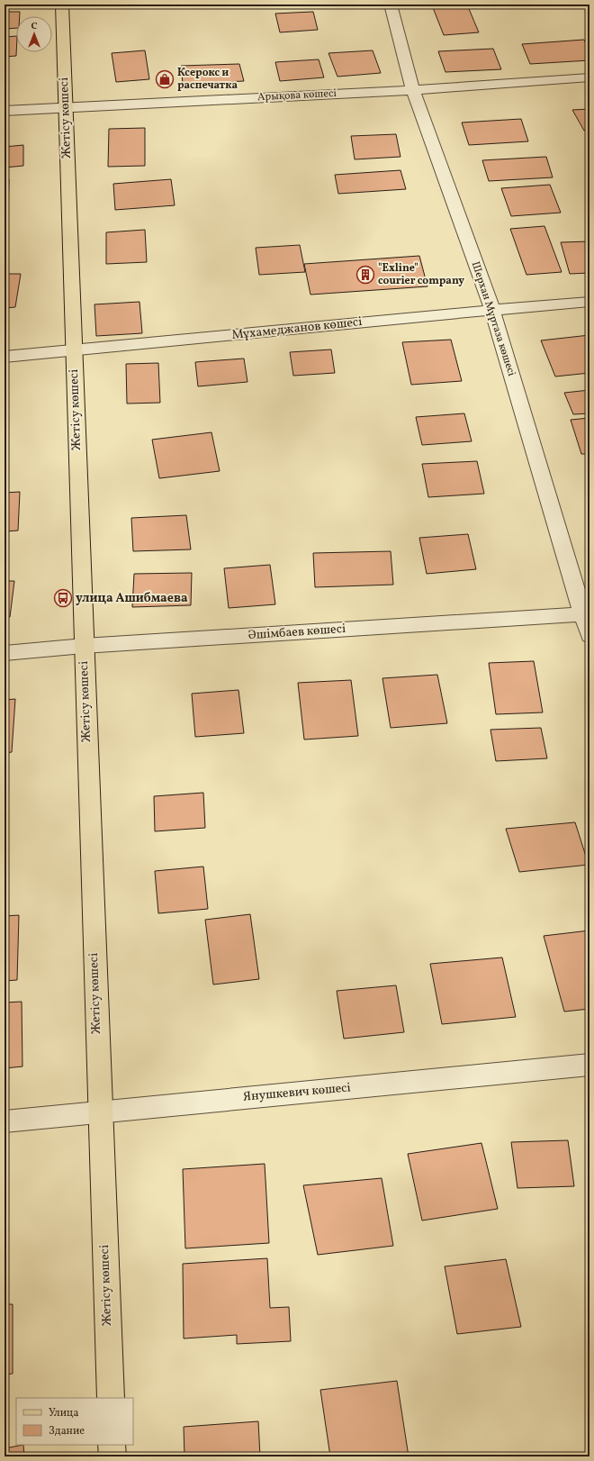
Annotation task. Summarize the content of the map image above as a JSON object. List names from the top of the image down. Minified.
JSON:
{"streets":{"main road":["Жетісу көшесі"],"street":["Арықова көшесі","Шерхан Мұртаза көшесі","Мұхамеджанов көшесі","Әшімбаев көшесі","Янушкевич көшесі"]},"crossings":[["Арықова көшесі","Жетісу көшесі"],["Арықова көшесі","Шерхан Мұртаза көшесі"],["Жетісу көшесі","Мұхамеджанов көшесі"],["Жетісу көшесі","Әшімбаев көшесі"],["Жетісу көшесі","Янушкевич көшесі"],["Шерхан Мұртаза көшесі","Мұхамеджанов көшесі"],["Шерхан Мұртаза көшесі","Әшімбаев көшесі"]],"places":{"shop":["Ксерокс и распечатка"],"building":["\"Exline\" courier company"],"bus stop":["улица Ашибмаева"]},"legend":["Улица","Здание"],"north":"top"}
